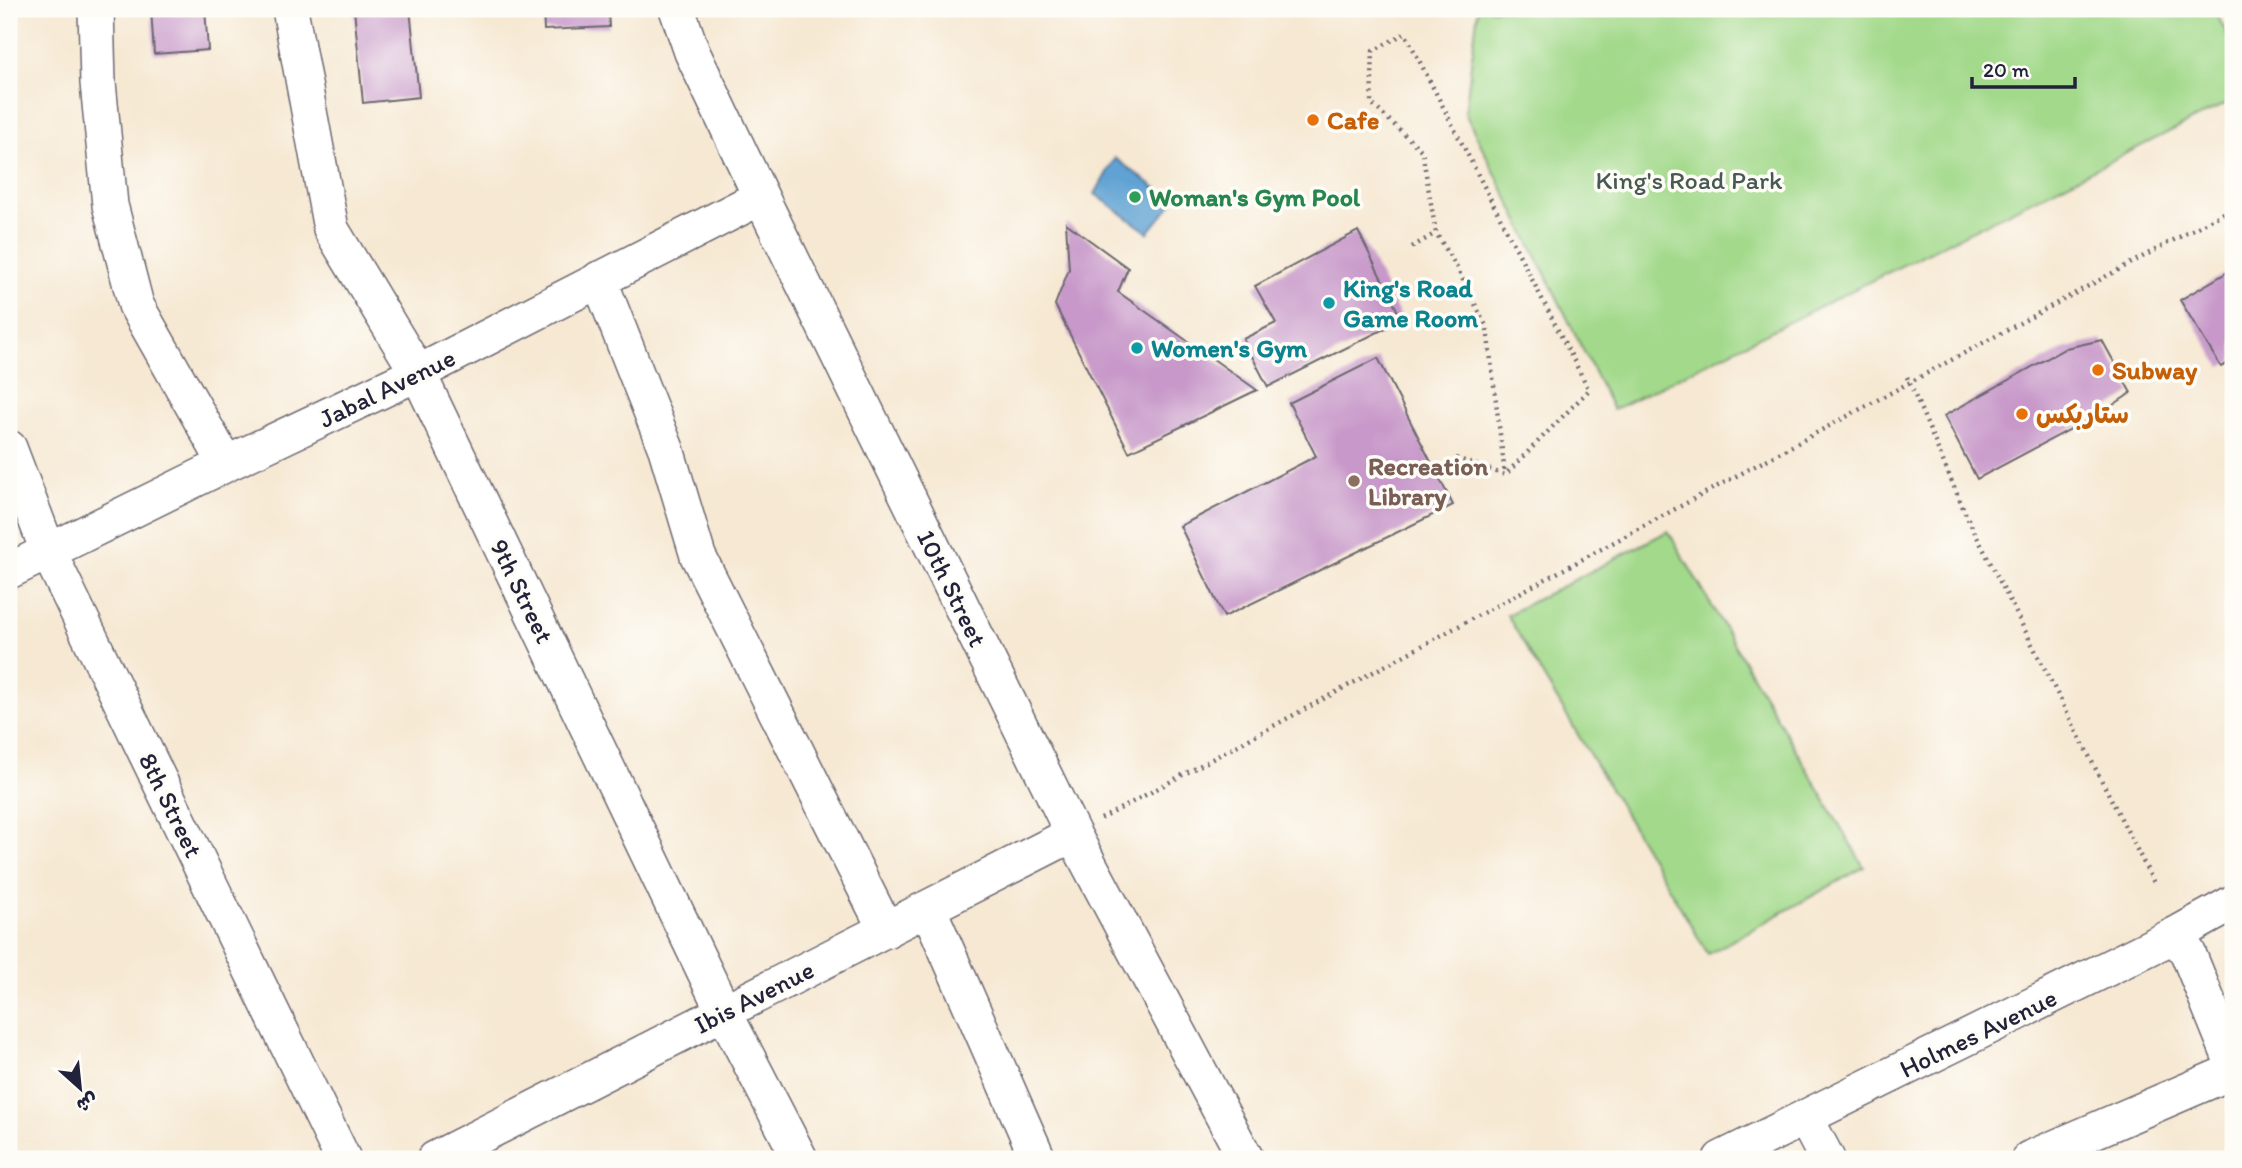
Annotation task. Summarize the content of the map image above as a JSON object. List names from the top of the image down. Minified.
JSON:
{"streets":{"street":["Jabal Avenue","10th Street","9th Street","8th Street","Ibis Avenue","Holmes Avenue"]},"crossings":[["Jabal Avenue","10th Street"],["Jabal Avenue","9th Street"],["Jabal Avenue","8th Street"],["10th Street","Ibis Avenue"],["9th Street","Ibis Avenue"]],"parks":["King's Road Park"],"places":["Cafe","Woman's Gym Pool","King's Road Game Room","Women's Gym","Subway","ستاربكس","Recreation Library"],"scale_bar":"20 m","north":"bottom right"}
